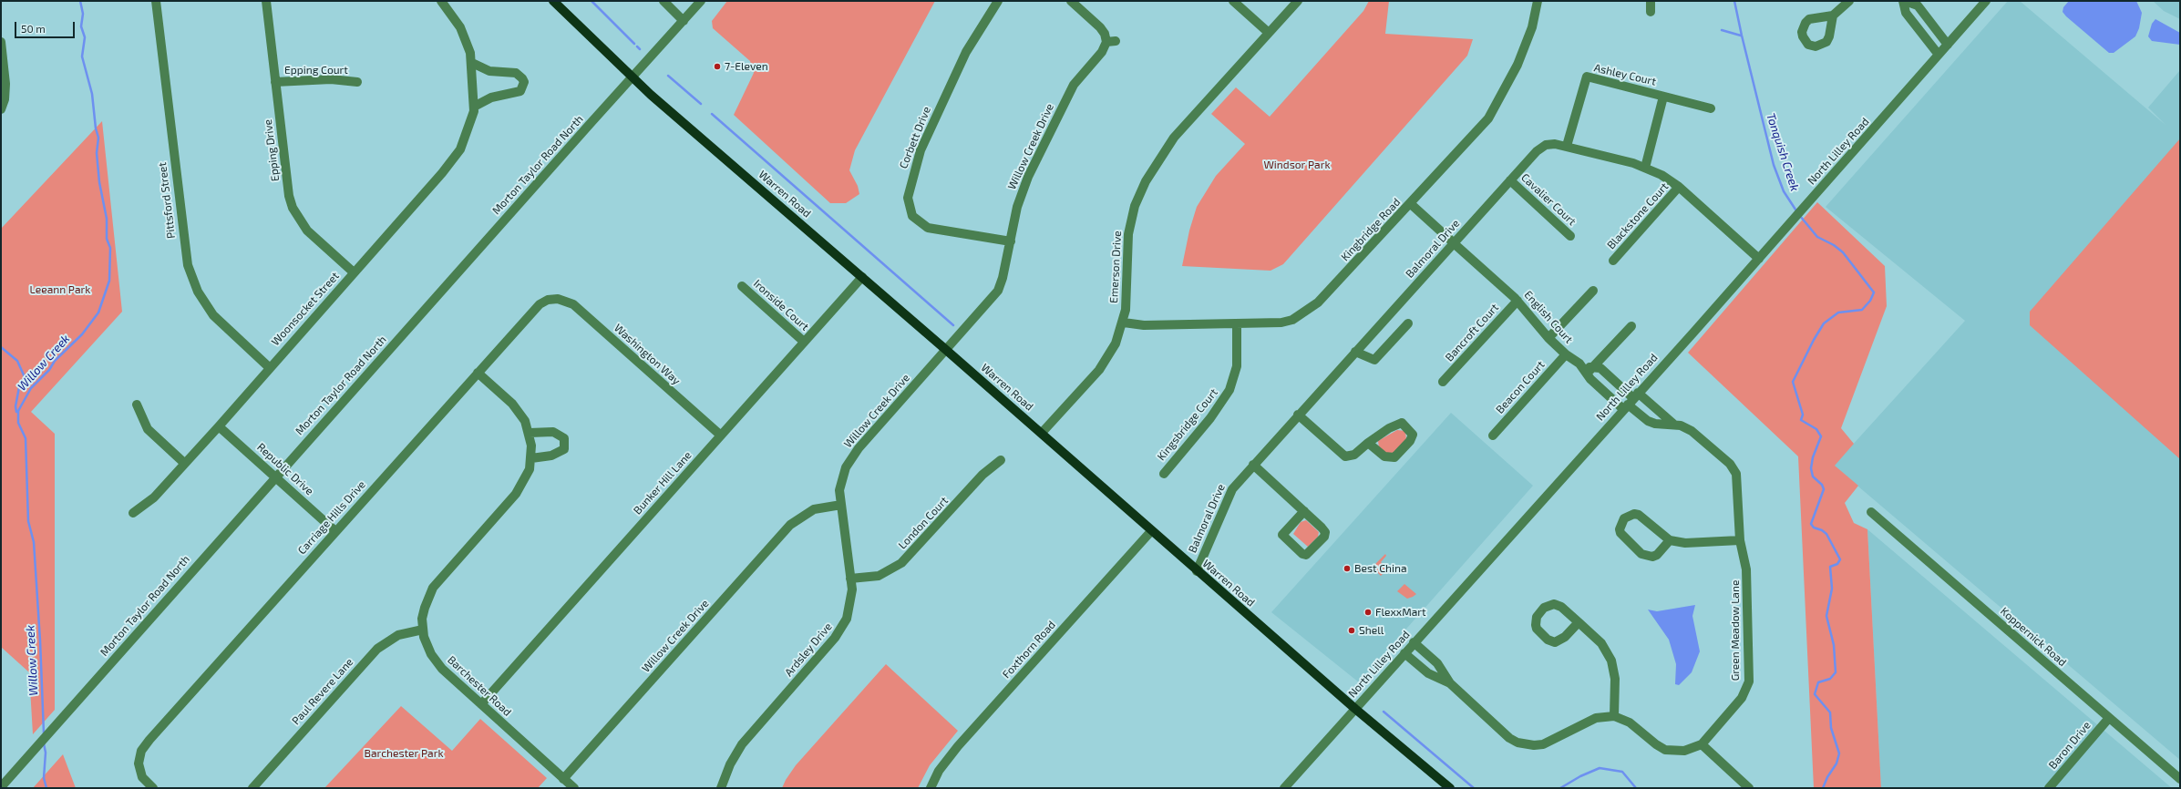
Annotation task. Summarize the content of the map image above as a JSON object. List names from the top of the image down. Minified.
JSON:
{"streets":{"main road":["Warren Road"],"street":["Epping Court","Ashley Court","Corbett Drive","Willow Creek Drive","Epping Drive","North Lilley Road","Morton Taylor Road North","Cavalier Court","Pittsford Street","Blackstone Court","Kingbridge Road","Balmoral Drive","Emerson Drive","Ironside Court","Woonsocket Street","English Court","Bancroft Court","Washington Way","Beacon Court","Kingsbridge Court","Republic Drive","Bunker Hill Lane","Carriage Hills Drive","London Court","Green Meadow Lane","Koppernick Road","Ardsley Drive","Foxthorn Road","Barchester Road","Paul Revere Lane","Baron Drive"]},"crossings":[["Epping Court","Epping Drive"],["Ashley Court","Balmoral Drive"],["Corbett Drive","Willow Creek Drive"],["Willow Creek Drive","Warren Road"],["Willow Creek Drive","Ardsley Drive"],["Willow Creek Drive","Barchester Road"],["Epping Drive","Woonsocket Street"],["North Lilley Road","Warren Road"],["North Lilley Road","Balmoral Drive"],["North Lilley Road","English Court"],["North Lilley Road","Green Meadow Lane"],["Morton Taylor Road North","Warren Road"],["Morton Taylor Road North","Republic Drive"],["Warren Road","Balmoral Drive"],["Warren Road","Emerson Drive"],["Warren Road","Bunker Hill Lane"],["Warren Road","Foxthorn Road"],["Cavalier Court","Balmoral Drive"],["Pittsford Street","Woonsocket Street"],["Blackstone Court","Balmoral Drive"],["Kingbridge Road","Emerson Drive"],["Kingbridge Road","English Court"],["Kingbridge Road","Kingsbridge Court"],["Balmoral Drive","English Court"],["Ironside Court","Bunker Hill Lane"],["Woonsocket Street","Republic Drive"],["English Court","Bancroft Court"],["English Court","Beacon Court"],["English Court","Green Meadow Lane"],["Washington Way","Bunker Hill Lane"],["Washington Way","Carriage Hills Drive"],["Republic Drive","Carriage Hills Drive"],["Bunker Hill Lane","Barchester Road"],["Carriage Hills Drive","Barchester Road"],["London Court","Ardsley Drive"],["Koppernick Road","Baron Drive"],["Barchester Road","Paul Revere Lane"]],"water":["Tonquish Creek","Willow Creek"],"parks":["Windsor Park","Leeann Park","Barchester Park"],"places":["7-Eleven","Best China","FlexxMart","Shell"],"scale_bar":"50 m"}
